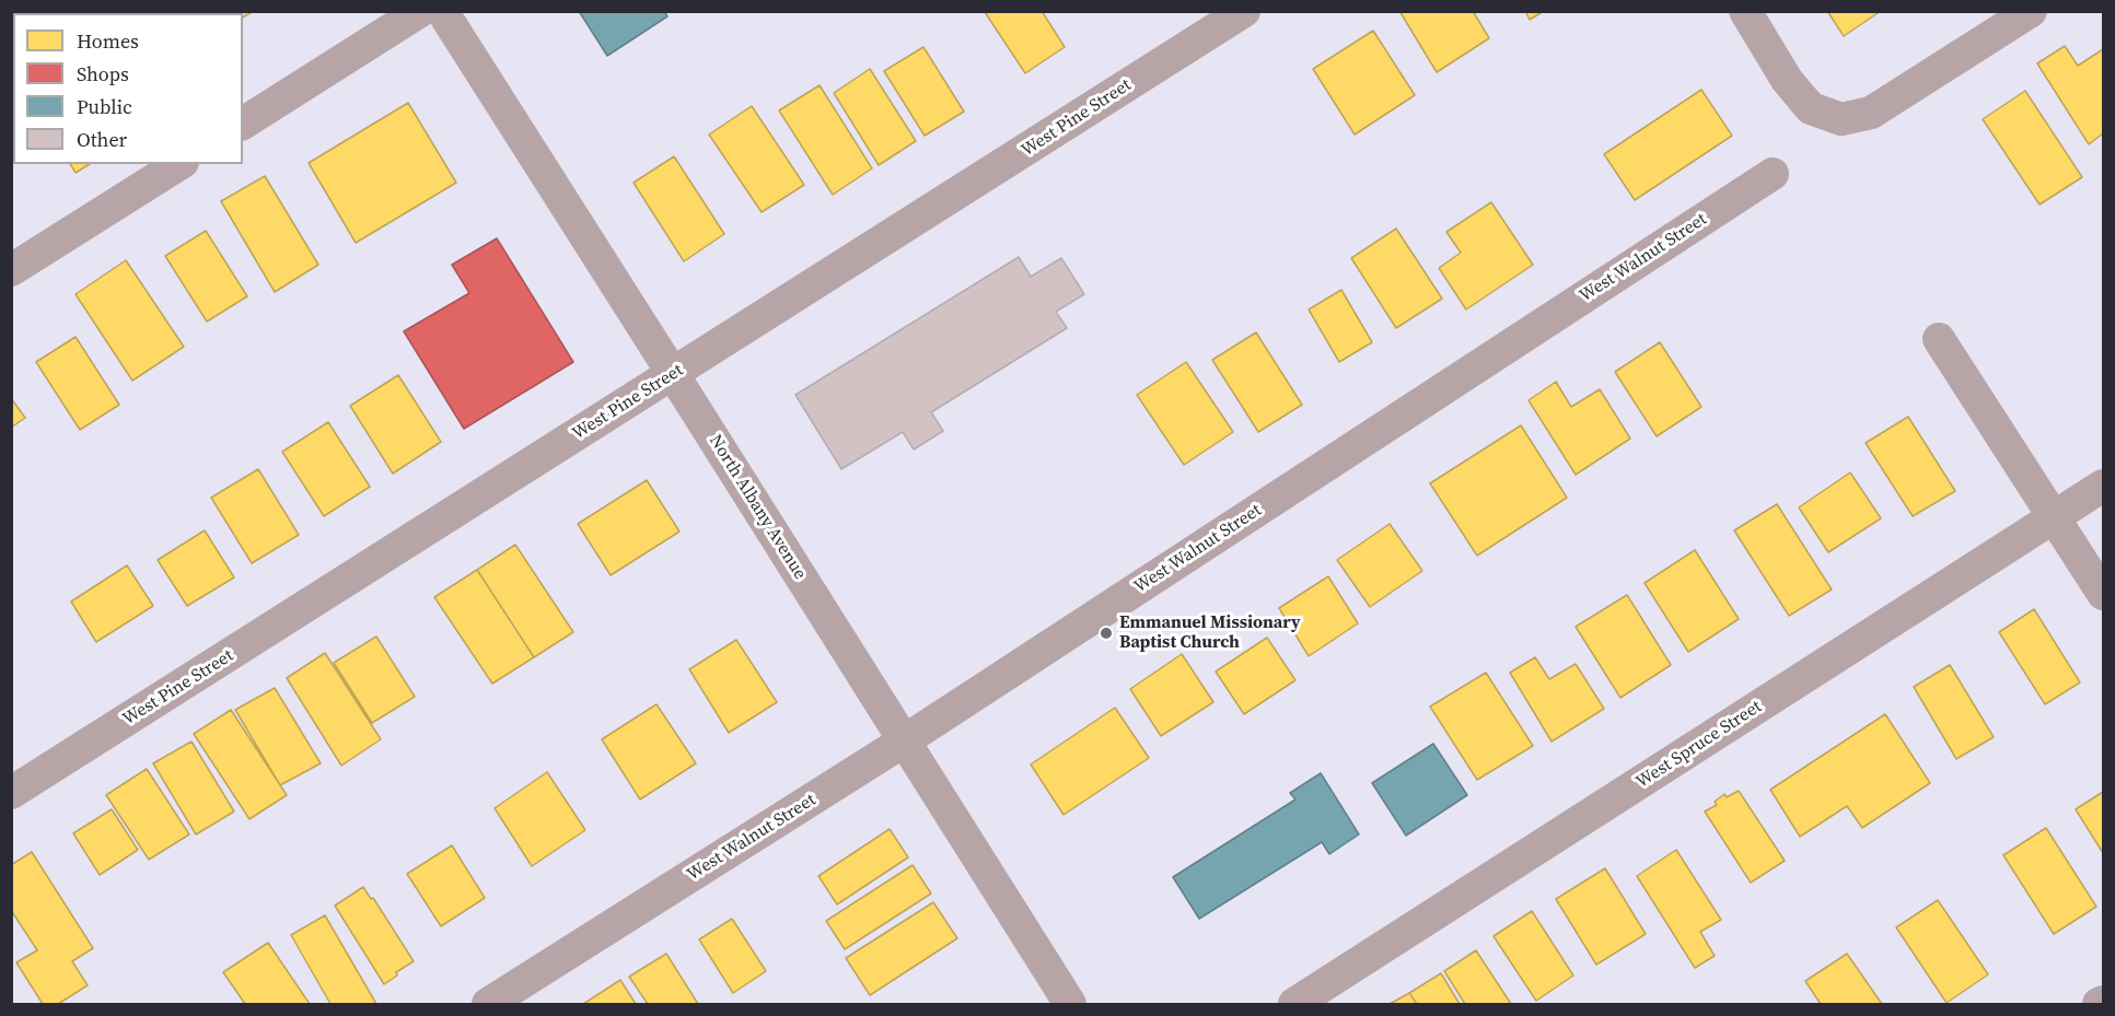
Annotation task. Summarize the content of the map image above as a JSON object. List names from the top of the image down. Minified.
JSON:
{"streets":{"street":["West Pine Street","West Walnut Street","North Albany Avenue","West Spruce Street"]},"crossings":[["West Pine Street","North Albany Avenue"],["West Walnut Street","North Albany Avenue"]],"places":["Emmanuel Missionary Baptist Church"],"legend":["Homes","Shops","Public","Other"]}
